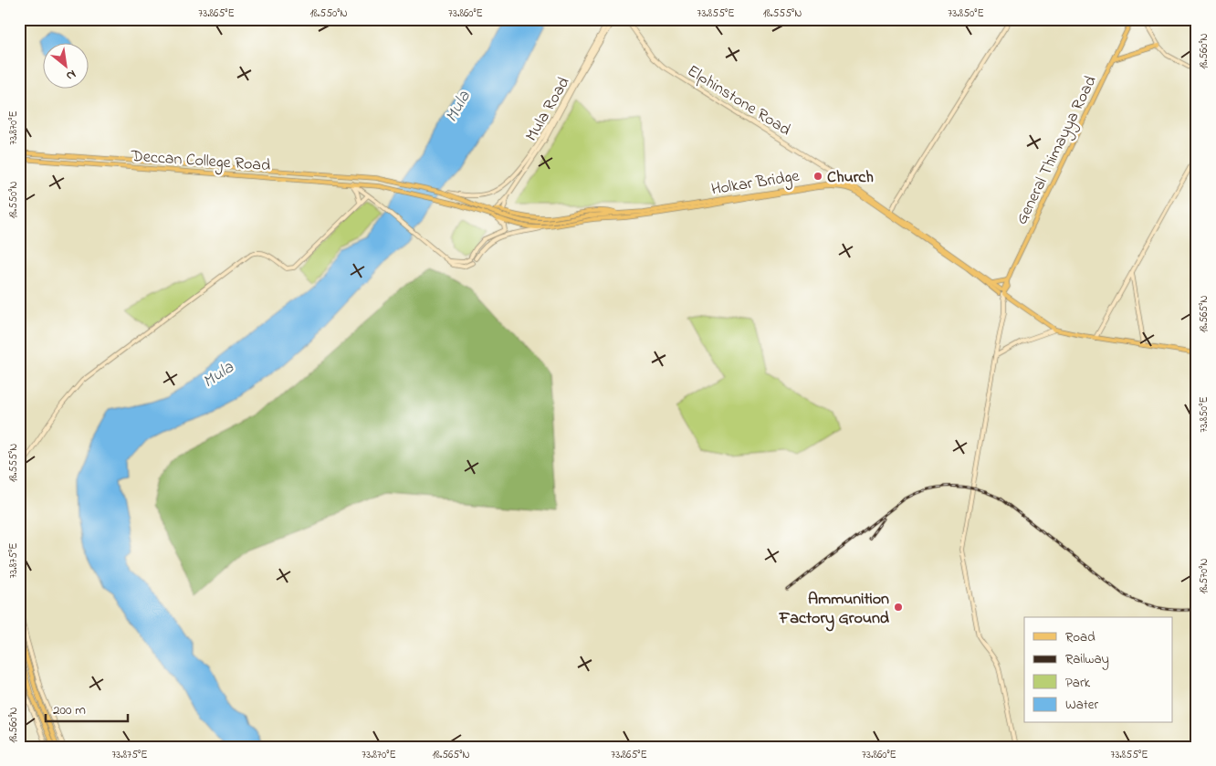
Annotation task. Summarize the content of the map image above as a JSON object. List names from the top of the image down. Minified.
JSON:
{"streets":{"main road":["Elphinstone Road","General Thimayya Road","Deccan College Road","Holkar Bridge"],"street":["Mula Road"]},"crossings":[["Elphinstone Road","Mula Road"],["Elphinstone Road","General Thimayya Road"],["Elphinstone Road","Deccan College Road"],["Elphinstone Road","Holkar Bridge"],["Mula Road","Deccan College Road"],["Deccan College Road","Holkar Bridge"]],"water":["Mula"],"places":["Church","Ammunition Factory Ground"],"legend":["Road","Railway","Park","Water"],"scale_bar":"200 m","north":"bottom right","coordinates":["73.865°E","18.550°N","73.860°E","73.855°E","18.555°N","73.850°E","18.560°N","73.870°E","18.565°N","73.875°E","18.570°N"]}
